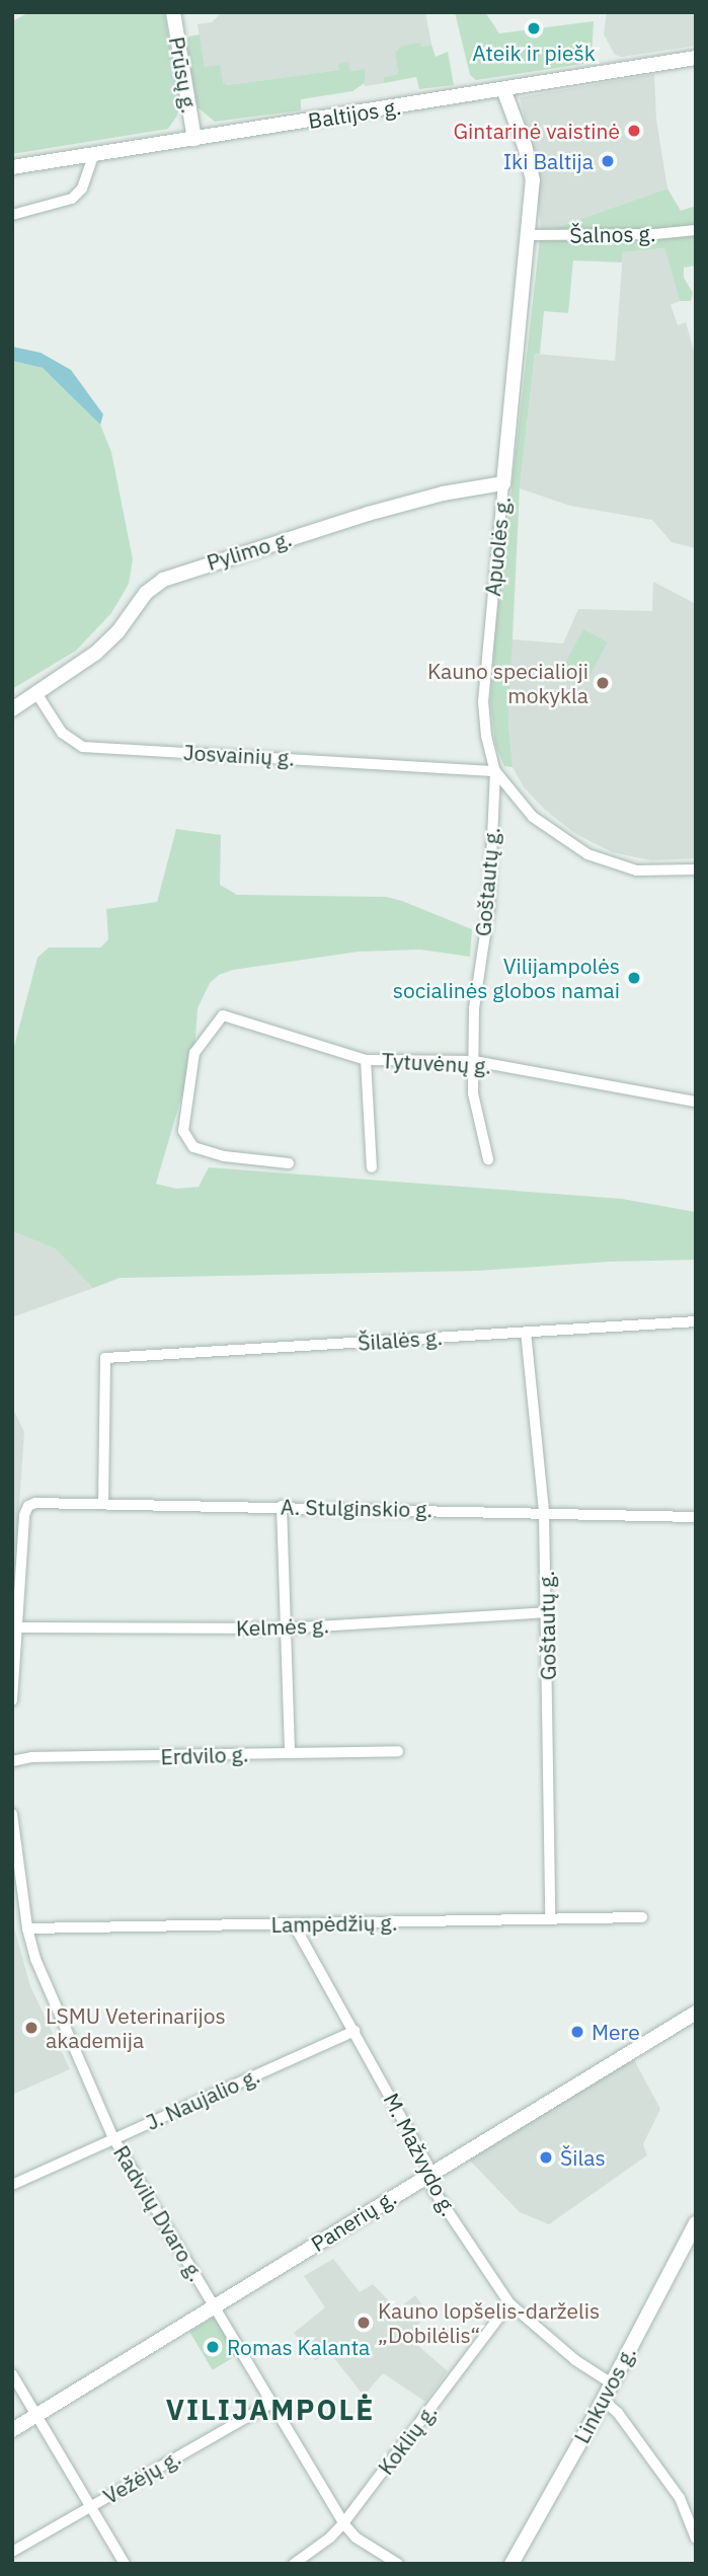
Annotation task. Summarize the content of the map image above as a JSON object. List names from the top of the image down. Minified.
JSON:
{"streets":{"main road":["Prūsų g.","Baltijos g.","Apuolės g.","Pylimo g.","Panerių g.","Linkuvos g."],"street":["Šalnos g.","Josvainių g.","Goštautų g.","Tytuvėnų g.","Šilalės g.","A. Stulginskio g.","Kelmės g.","Erdvilo g.","Lampėdžių g.","J. Naujalio g.","M. Mažvydo g.","Radvilų Dvaro g.","Koklių g.","Vežėjų g."]},"crossings":[["Prūsų g.","Baltijos g."],["Baltijos g.","Apuolės g."],["Šalnos g.","Apuolės g."],["Apuolės g.","Pylimo g."],["Apuolės g.","Josvainių g."],["Apuolės g.","Goštautų g."],["Pylimo g.","Josvainių g."],["Josvainių g.","Goštautų g."],["Goštautų g.","Tytuvėnų g."],["Goštautų g.","Šilalės g."],["Goštautų g.","A. Stulginskio g."],["Goštautų g.","Kelmės g."],["Goštautų g.","Lampėdžių g."],["Šilalės g.","A. Stulginskio g."],["A. Stulginskio g.","Kelmės g."],["Lampėdžių g.","M. Mažvydo g."],["Lampėdžių g.","Radvilų Dvaro g."],["J. Naujalio g.","M. Mažvydo g."],["J. Naujalio g.","Radvilų Dvaro g."],["M. Mažvydo g.","Panerių g."],["M. Mažvydo g.","Linkuvos g."],["M. Mažvydo g.","Koklių g."],["Radvilų Dvaro g.","Panerių g."],["Radvilų Dvaro g.","Koklių g."],["Radvilų Dvaro g.","Vežėjų g."]],"districts":["VILIJAMPOLĖ"],"places":["Ateik ir piešk","Gintarinė vaistinė","Iki Baltija","Kauno specialioji mokykla","Vilijampolės socialinės globos namai","LSMU Veterinarijos akademija","Mere","Šilas","Kauno lopšelis-darželis „Dobilėlis“","Romas Kalanta"]}
